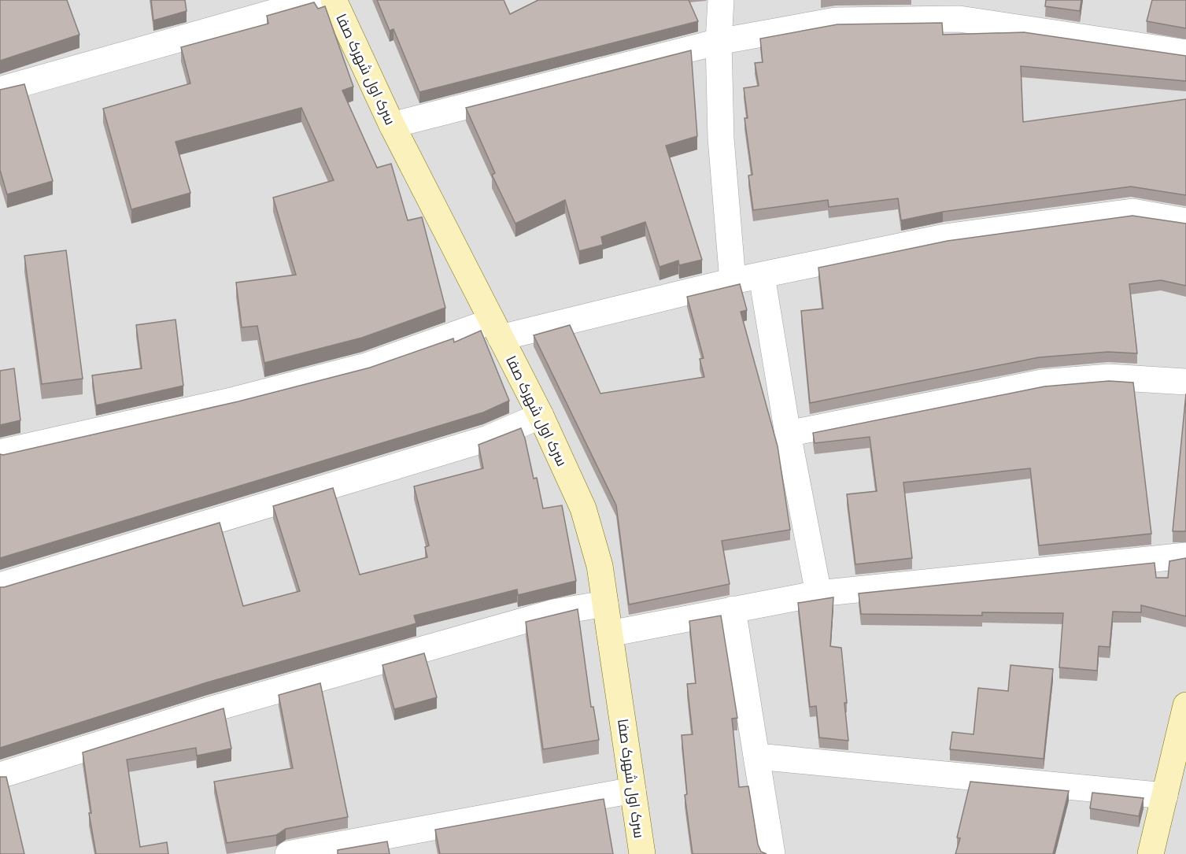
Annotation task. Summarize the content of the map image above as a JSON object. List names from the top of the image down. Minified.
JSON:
{"streets":{"street":["سرک اول شهرک صفا"]}}
